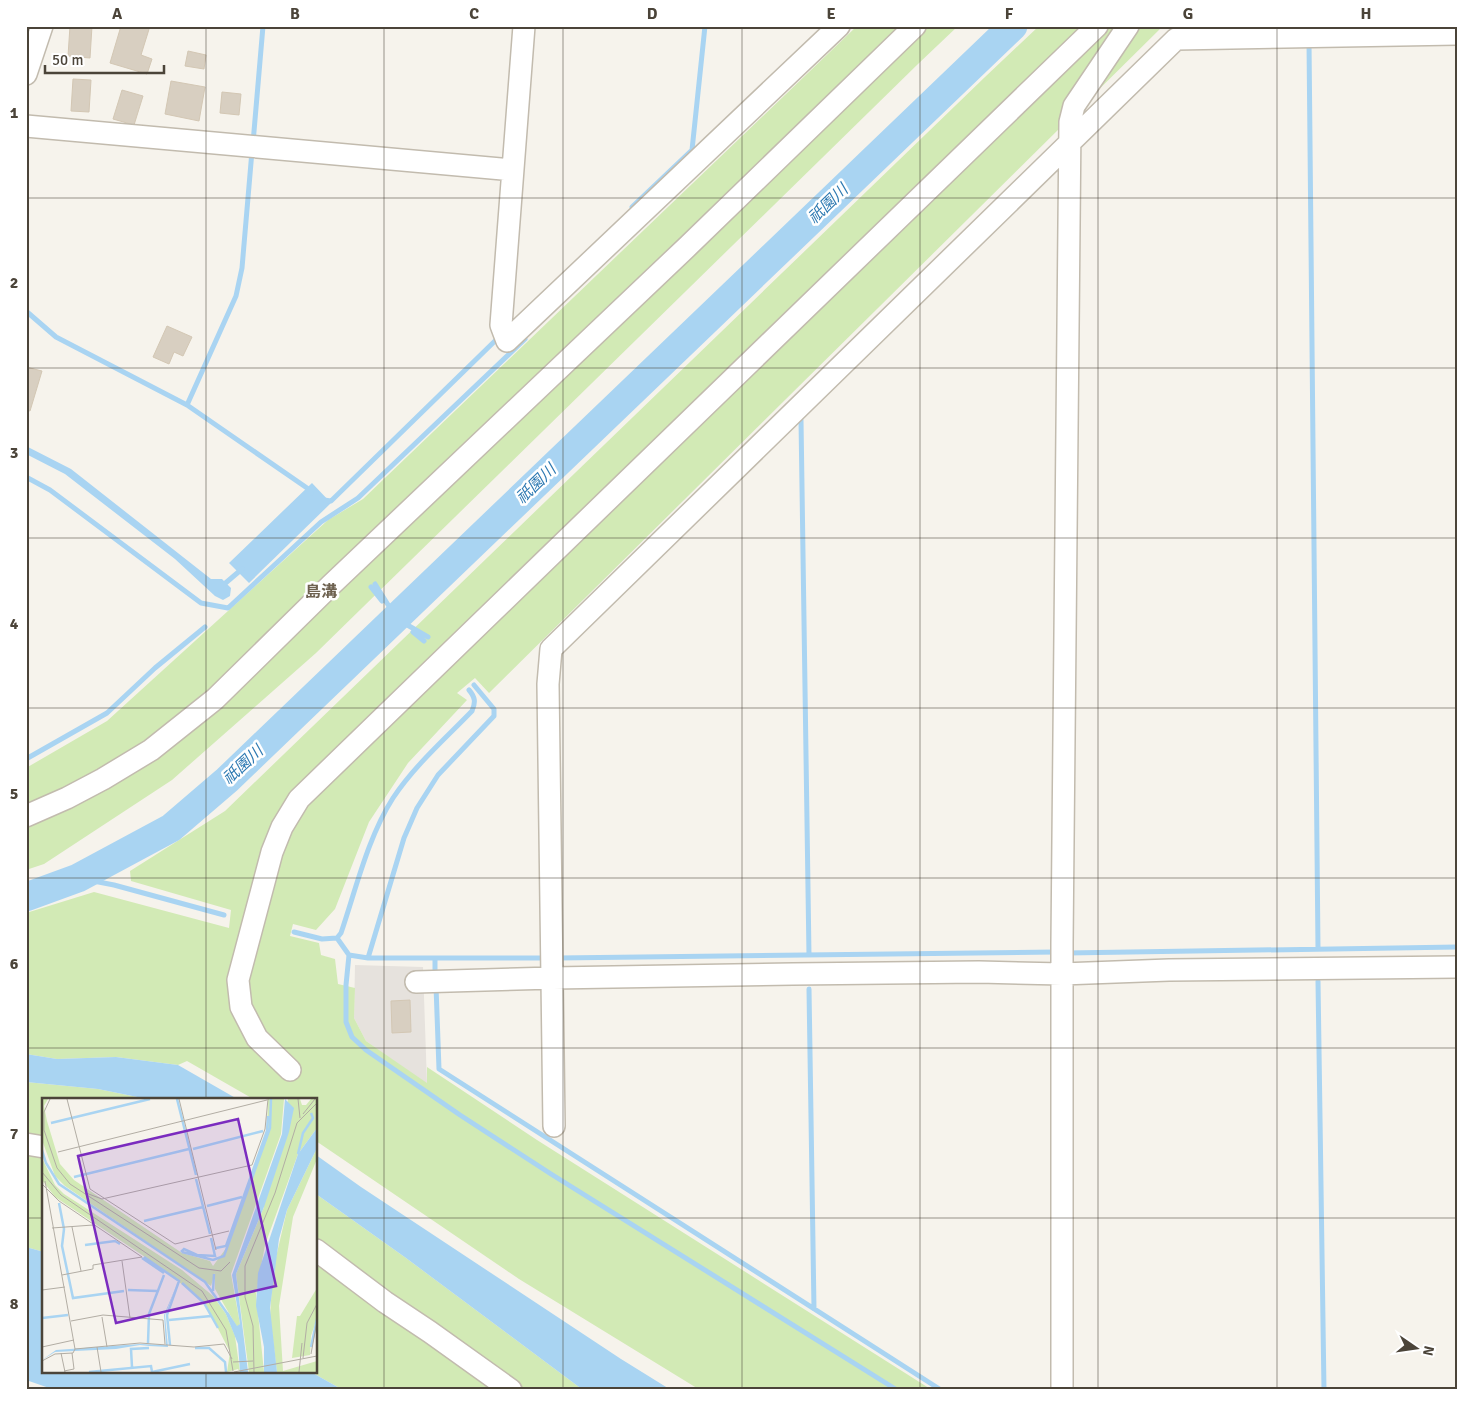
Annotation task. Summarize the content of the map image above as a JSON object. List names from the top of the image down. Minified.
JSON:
{"districts":["島溝"],"water":["祇園川"],"scale_bar":"50 m","north":"right","grid":{"columns":["A","B","C","D","E","F","G","H"],"rows":["1","2","3","4","5","6","7","8"]}}
